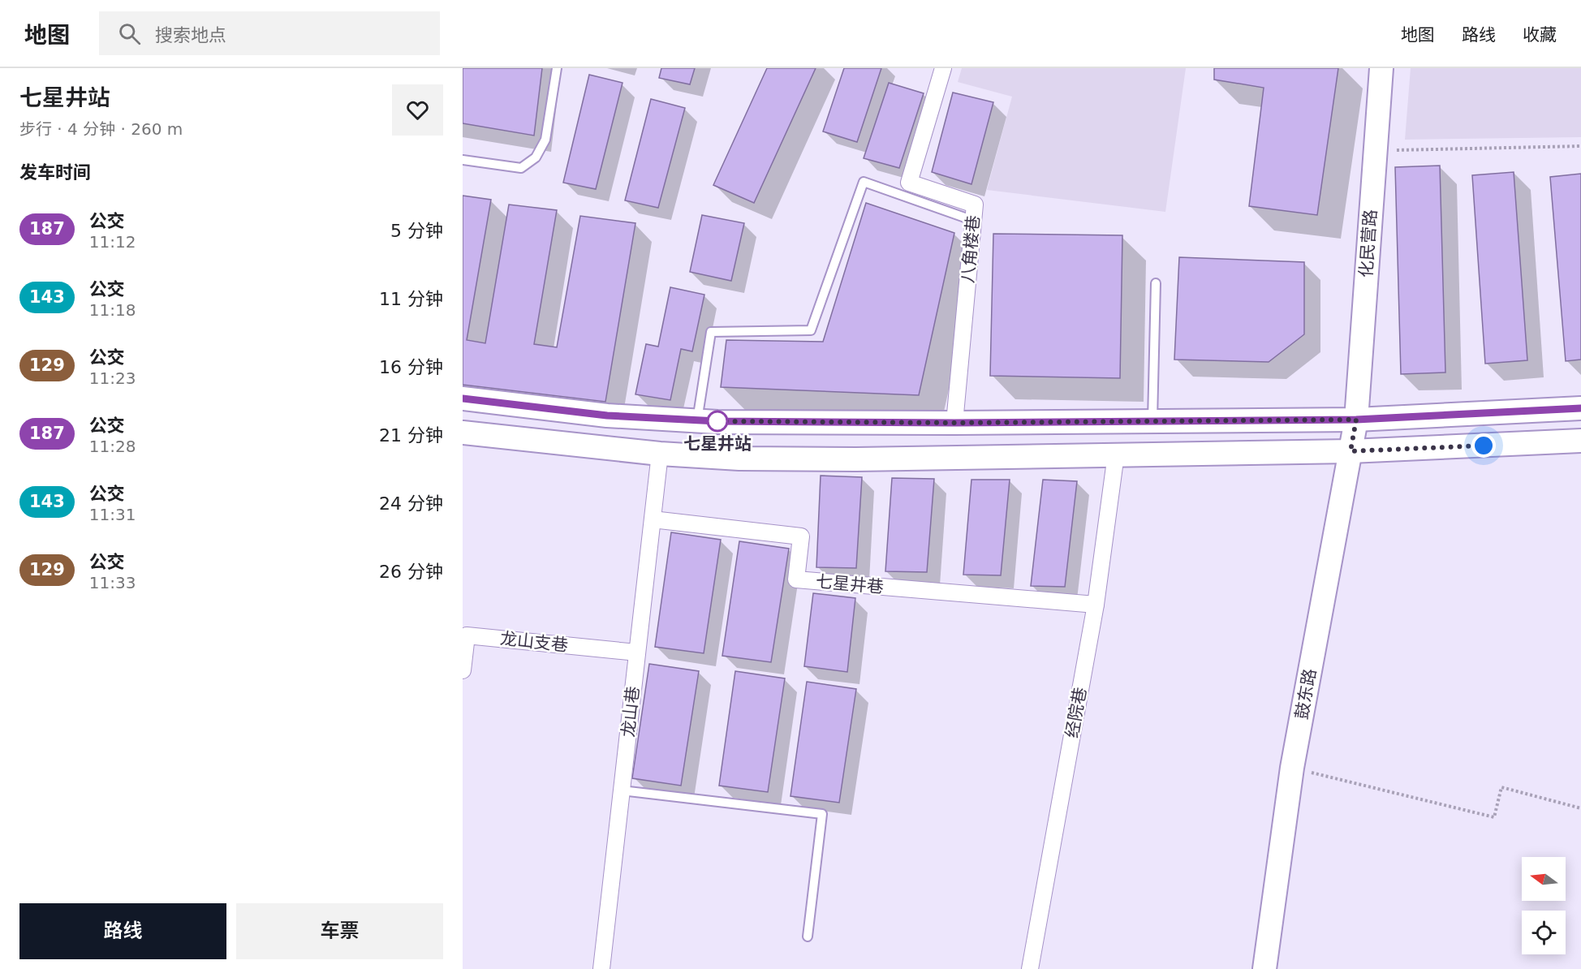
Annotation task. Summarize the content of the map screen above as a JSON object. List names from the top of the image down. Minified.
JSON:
{"streets":{"street":["化民营路","八角楼巷","七星井巷","龙山支巷","鼓东路","龙山巷","经院巷"]},"crossings":[["化民营路","鼓东路"],["七星井巷","龙山巷"],["七星井巷","经院巷"],["龙山支巷","龙山巷"]],"places":["七星井站"],"lines":["bus line 187"],"north":"left","page":{"header":"地图","search":"搜索地点","nav":["地图","路线","收藏"],"heading":[["七星井站","步行 · 4 分钟 · 260 m"],"发车时间"],"list":[{"mark":"187","name":"公交","note":"11:12","value":"5 分钟"},{"mark":"143","name":"公交","note":"11:18","value":"11 分钟"},{"mark":"129","name":"公交","note":"11:23","value":"16 分钟"},{"mark":"187","name":"公交","note":"11:28","value":"21 分钟"},{"mark":"143","name":"公交","note":"11:31","value":"24 分钟"},{"mark":"129","name":"公交","note":"11:33","value":"26 分钟"}],"buttons":["路线","车票"]}}
